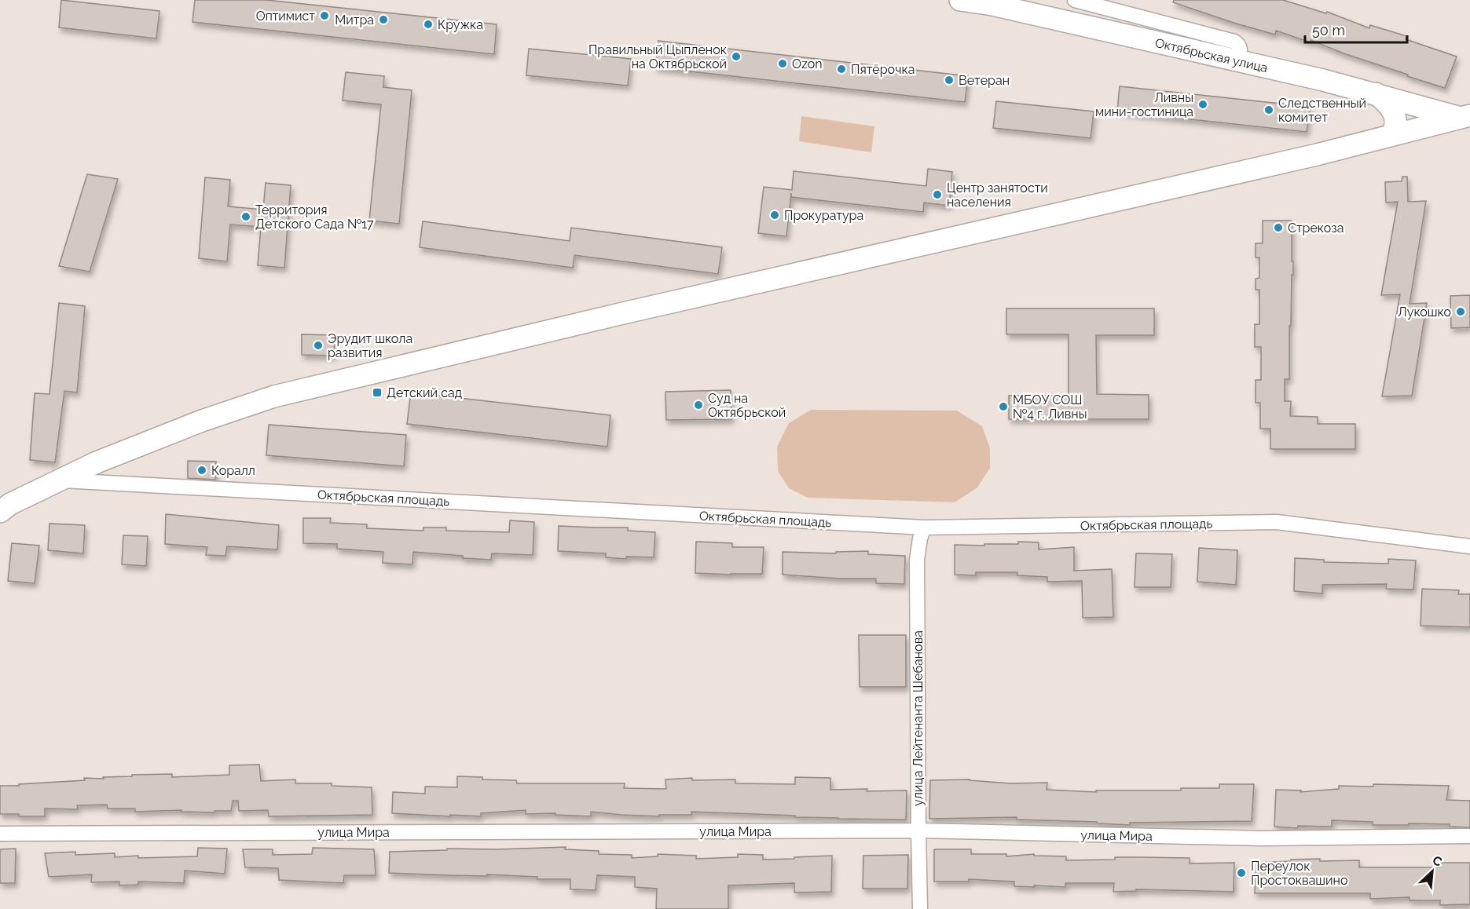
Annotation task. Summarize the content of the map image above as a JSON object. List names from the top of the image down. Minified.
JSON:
{"streets":{"street":["Октябрьская улица","Октябрьская площадь","улица Лейтенанта Шебанова","улица Мира"]},"crossings":[["Октябрьская площадь","улица Лейтенанта Шебанова"],["улица Лейтенанта Шебанова","улица Мира"]],"places":{"other":["Оптимист","Митра","Кружка","Правильный Цыпленок на Октябрьской","Ozon","Пятёрочка","Ветеран","Ливны мини-гостиница","Следственный комитет","Центр занятости населения","Прокуратура","Территория Детского Сада №17","Стрекоза","Лукошко","Эрудит школа развития","Суд на Октябрьской","МБОУ СОШ №4 г. Ливны","Коралл","Переулок Простоквашино"],"transit":["Детский сад"]},"scale_bar":"50 m","north":"top right"}
